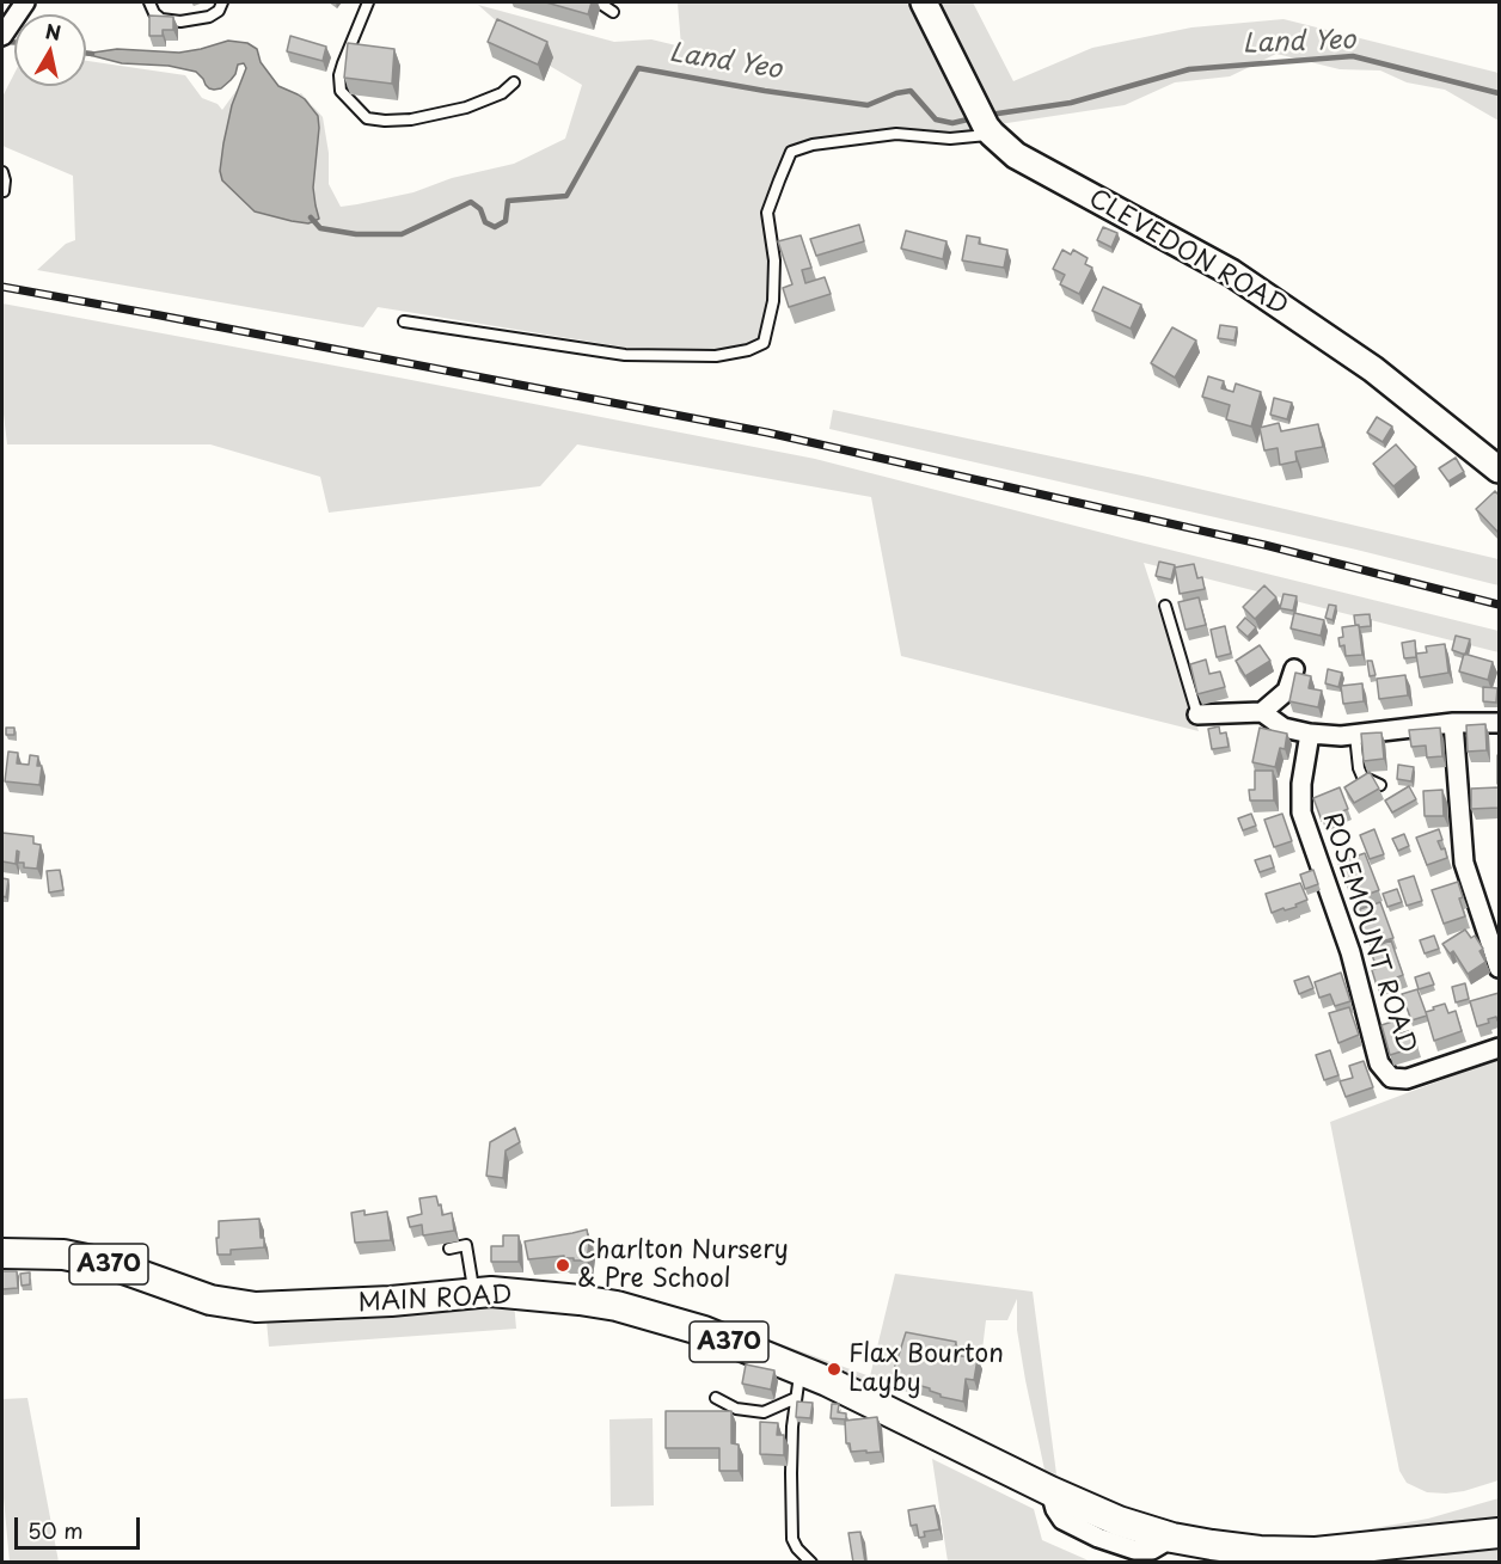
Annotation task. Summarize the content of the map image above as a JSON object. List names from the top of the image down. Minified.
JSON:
{"streets":{"main road":["CLEVEDON ROAD","A370","MAIN ROAD"],"street":["ROSEMOUNT ROAD"]},"water":["Land Yeo"],"places":["Charlton Nursery & Pre School","Flax Bourton Layby"],"scale_bar":"50 m","north":"top"}
